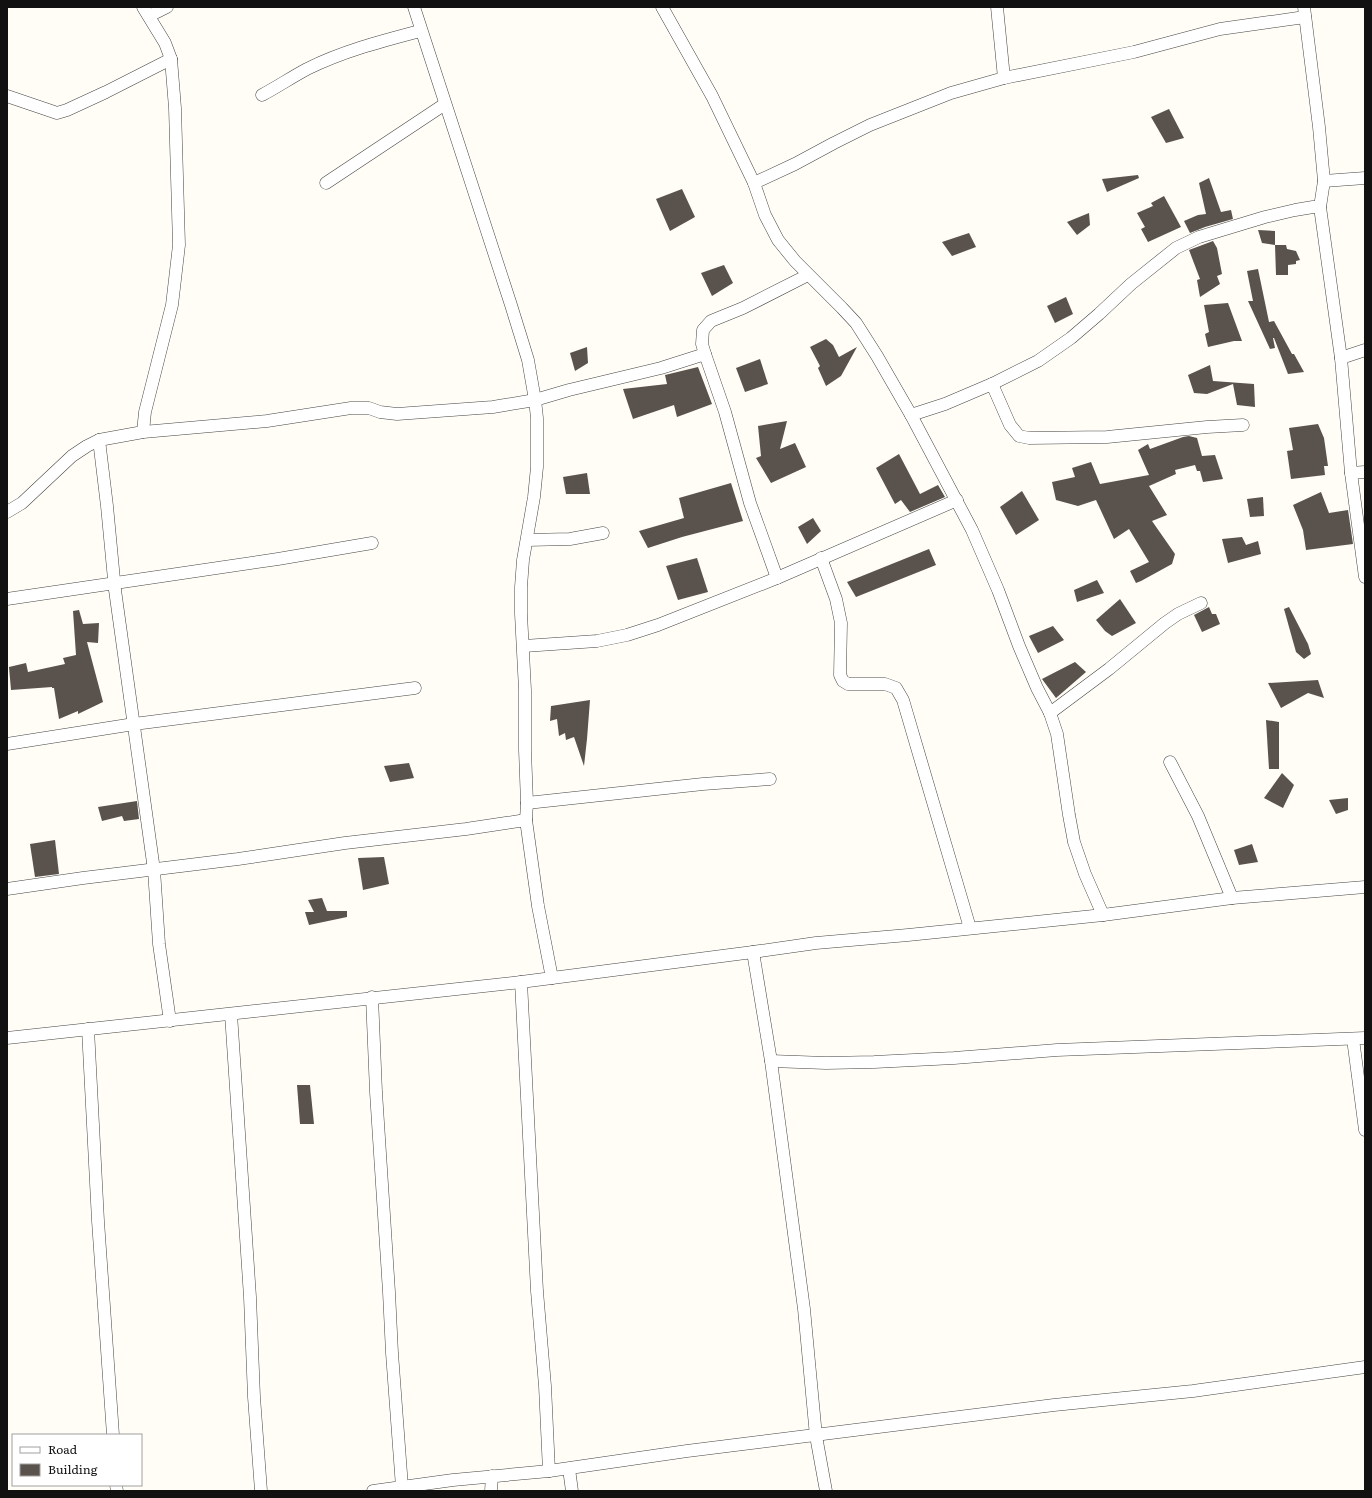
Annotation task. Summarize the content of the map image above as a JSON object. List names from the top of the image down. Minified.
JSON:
{"legend":["Road","Building"]}
